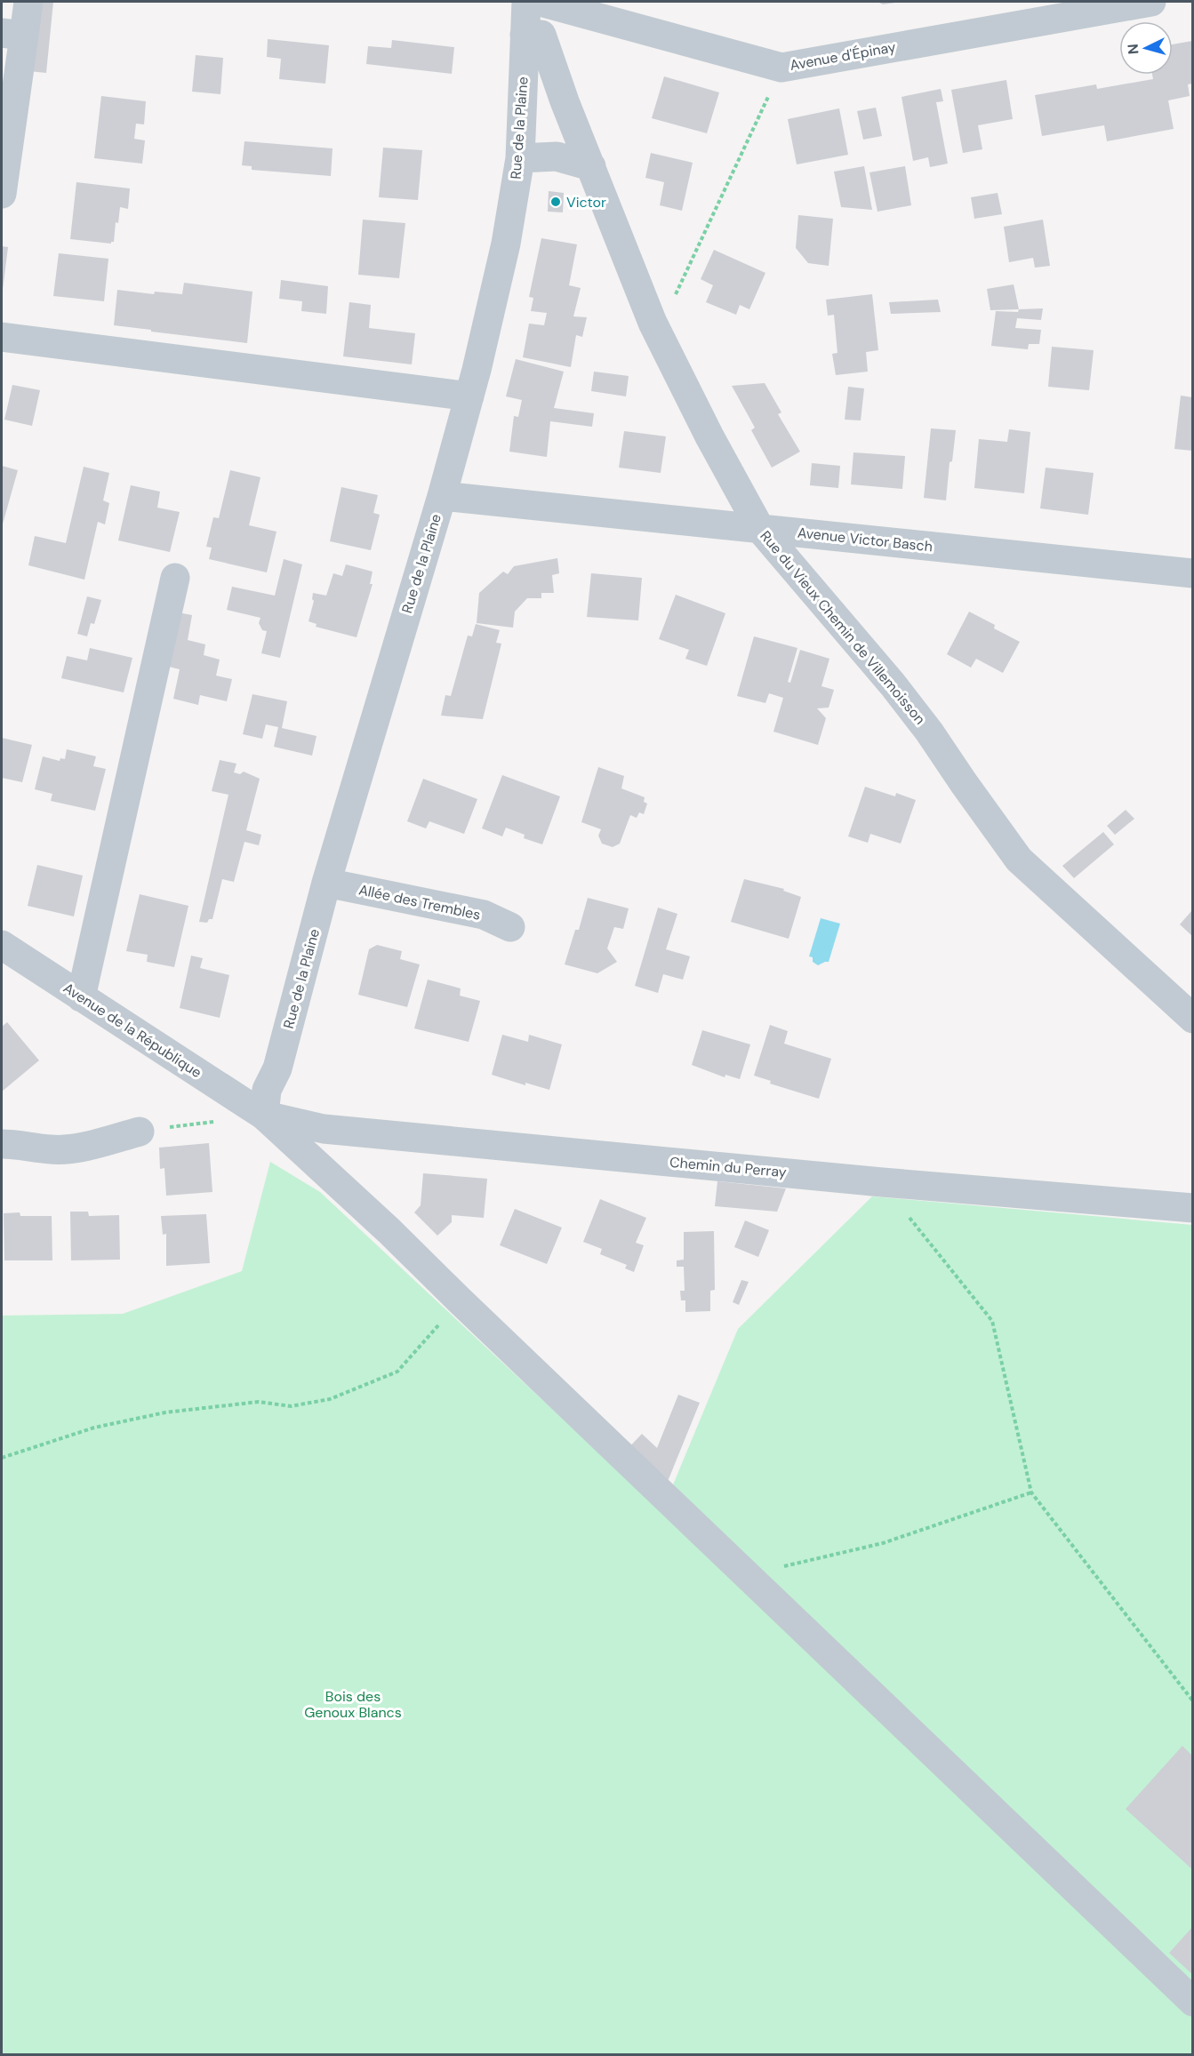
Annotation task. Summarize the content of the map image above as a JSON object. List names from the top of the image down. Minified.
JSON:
{"streets":{"street":["Avenue d'Épinay","Rue de la Plaine","Avenue Victor Basch","Rue du Vieux Chemin de Villemoisson","Allée des Trembles","Avenue de la République","Chemin du Perray"]},"crossings":[["Rue de la Plaine","Avenue Victor Basch"],["Rue de la Plaine","Rue du Vieux Chemin de Villemoisson"],["Rue de la Plaine","Allée des Trembles"],["Rue de la Plaine","Avenue de la République"],["Rue de la Plaine","Chemin du Perray"],["Avenue Victor Basch","Rue du Vieux Chemin de Villemoisson"],["Avenue de la République","Chemin du Perray"]],"parks":["Bois des Genoux Blancs"],"places":["Victor"],"north":"left"}
